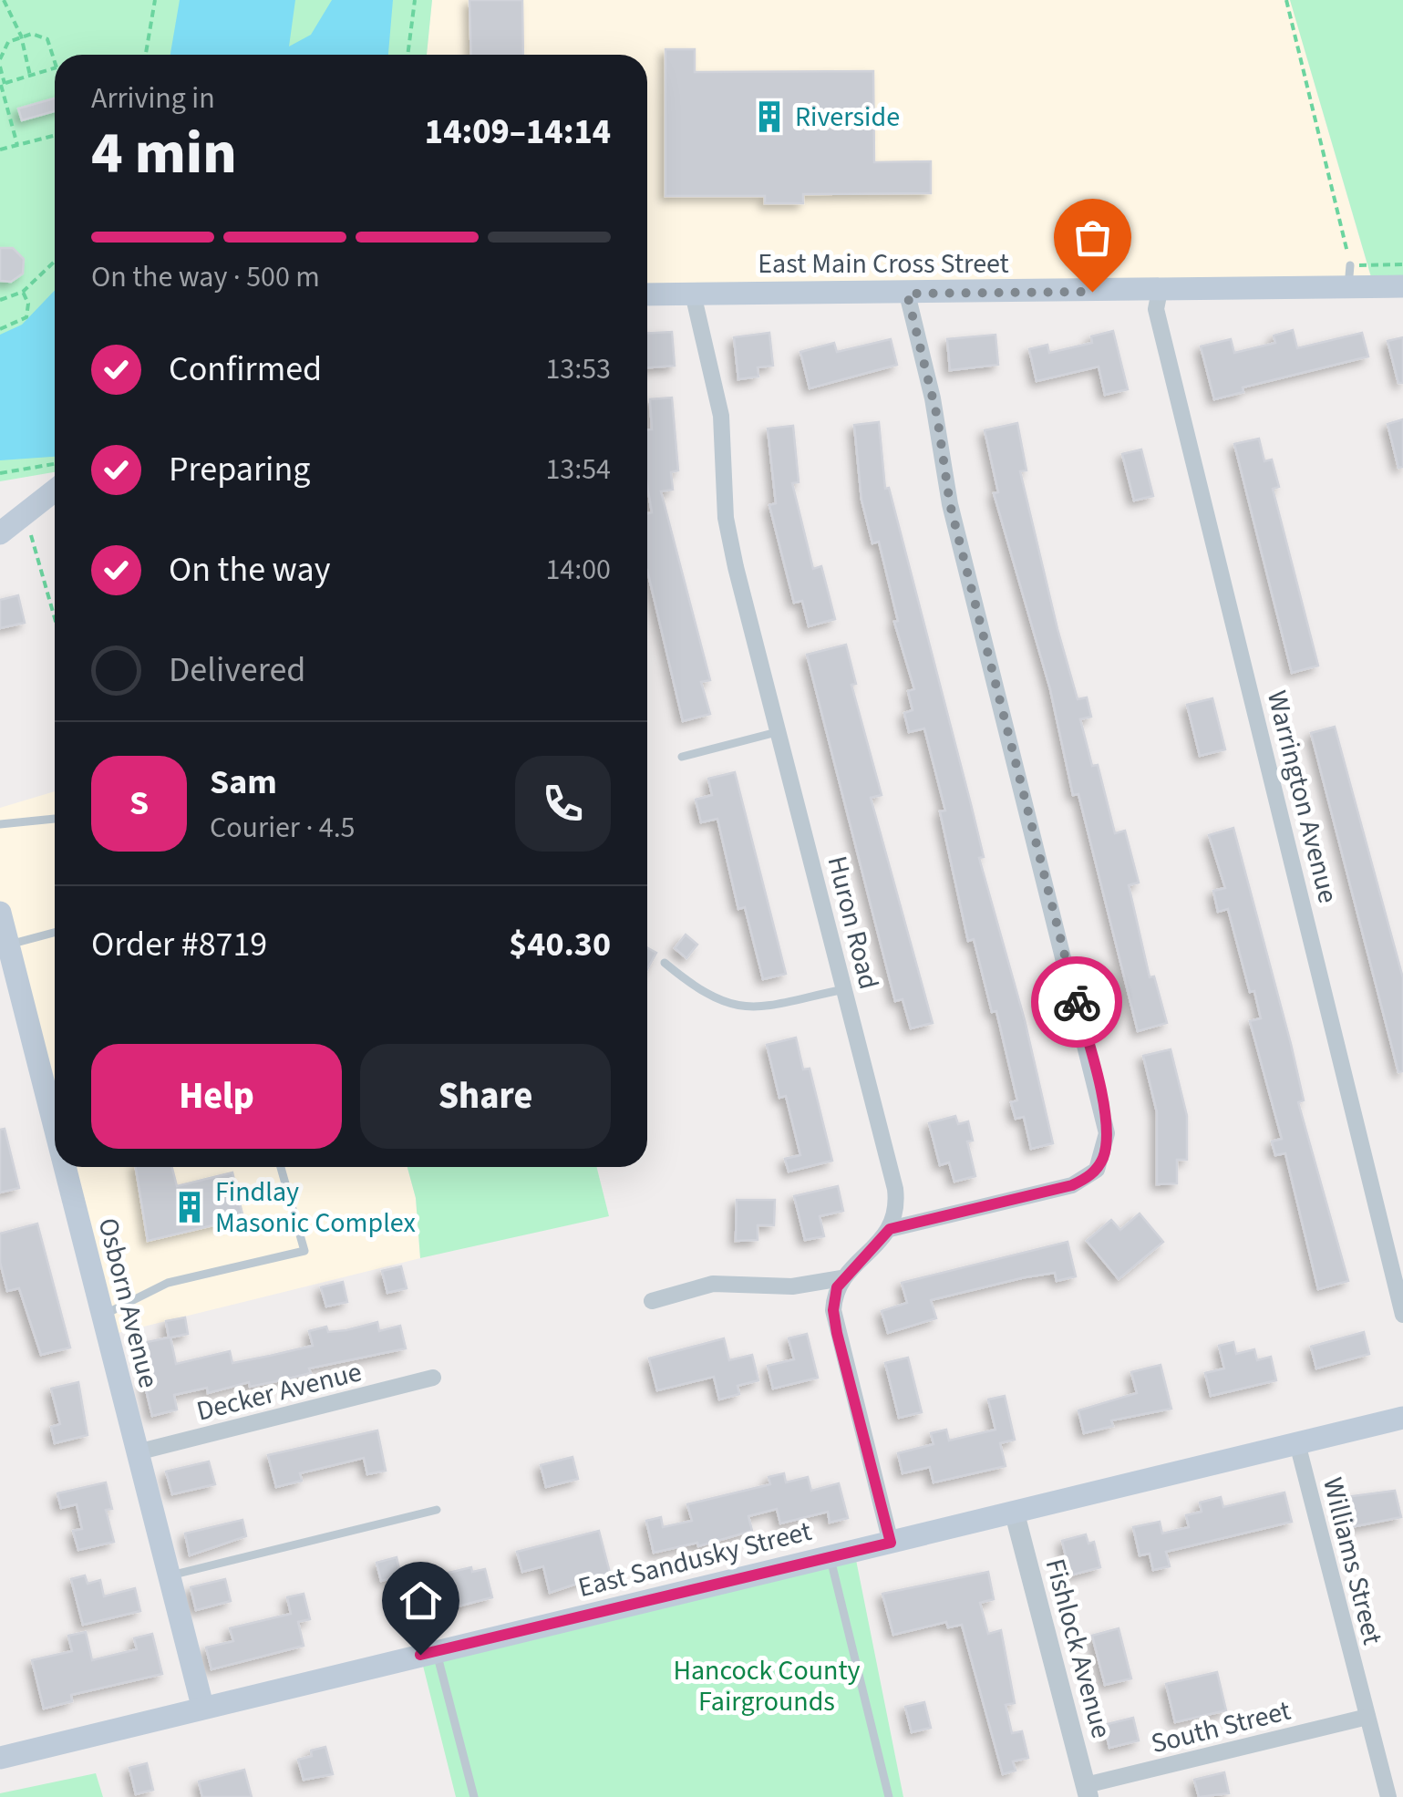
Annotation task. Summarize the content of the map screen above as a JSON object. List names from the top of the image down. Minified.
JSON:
{"streets":{"main road":["East Main Cross Street","Osborn Avenue","East Sandusky Street"],"street":["Warrington Avenue","Huron Road","Decker Avenue","Williams Street","Fishlock Avenue","South Street"]},"crossings":[["East Main Cross Street","Warrington Avenue"],["East Main Cross Street","Huron Road"],["Osborn Avenue","Decker Avenue"],["Osborn Avenue","East Sandusky Street"],["East Sandusky Street","Williams Street"],["East Sandusky Street","Fishlock Avenue"],["Williams Street","South Street"],["Fishlock Avenue","South Street"]],"parks":["Hancock County Fairgrounds"],"places":{"building":["Riverside","Findlay Masonic Complex"]},"page":{"heading":["4 min","Arriving in","14:09–14:14"],"panel":["Sam","Courier · 4.5","Order #8719","$40.30"],"bar":"On the way · 500 m","list":[["Confirmed","13:53"],["Preparing","13:54"],["On the way","14:00"],"Delivered"],"round":"S","buttons":["Help","Share"]}}
